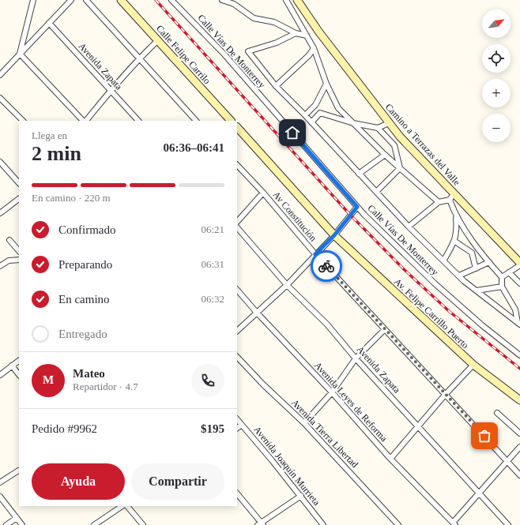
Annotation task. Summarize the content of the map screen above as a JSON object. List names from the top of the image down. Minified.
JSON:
{"streets":{"street":["Calle Vías De Monterrey","Calle Felipe Carrilo","Avenida Zapata","Camino a Terrazas del Valle","Av Constitución","Av. Felipe Carrillo Puerto","Avenida Leyes de Reforma","Avenida Tierra Libertad","Avenida Joaquín Murrieta"]},"north":"top right","page":{"map_buttons":["+","−"],"heading":["2 min","Llega en","06:36–06:41"],"panel":["Mateo","Repartidor · 4.7","Pedido #9962","$195"],"bar":"En camino · 220 m","list":[["Confirmado","06:21"],["Preparando","06:31"],["En camino","06:32"],"Entregado"],"round":"M","buttons":["Ayuda","Compartir"]}}
